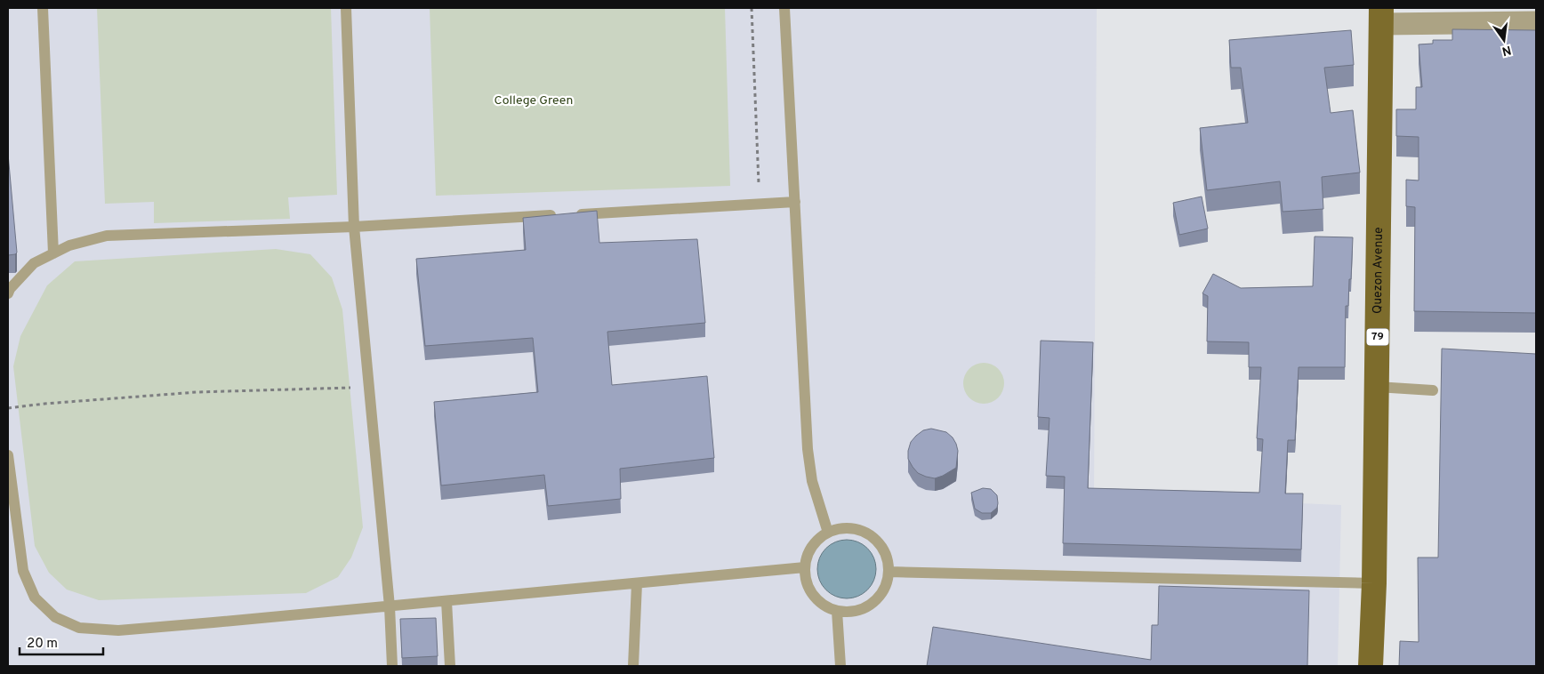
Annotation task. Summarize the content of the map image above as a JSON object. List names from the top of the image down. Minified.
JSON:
{"streets":{"main road":["Quezon Avenue","79"]},"parks":["College Green"],"scale_bar":"20 m","north":"bottom"}
